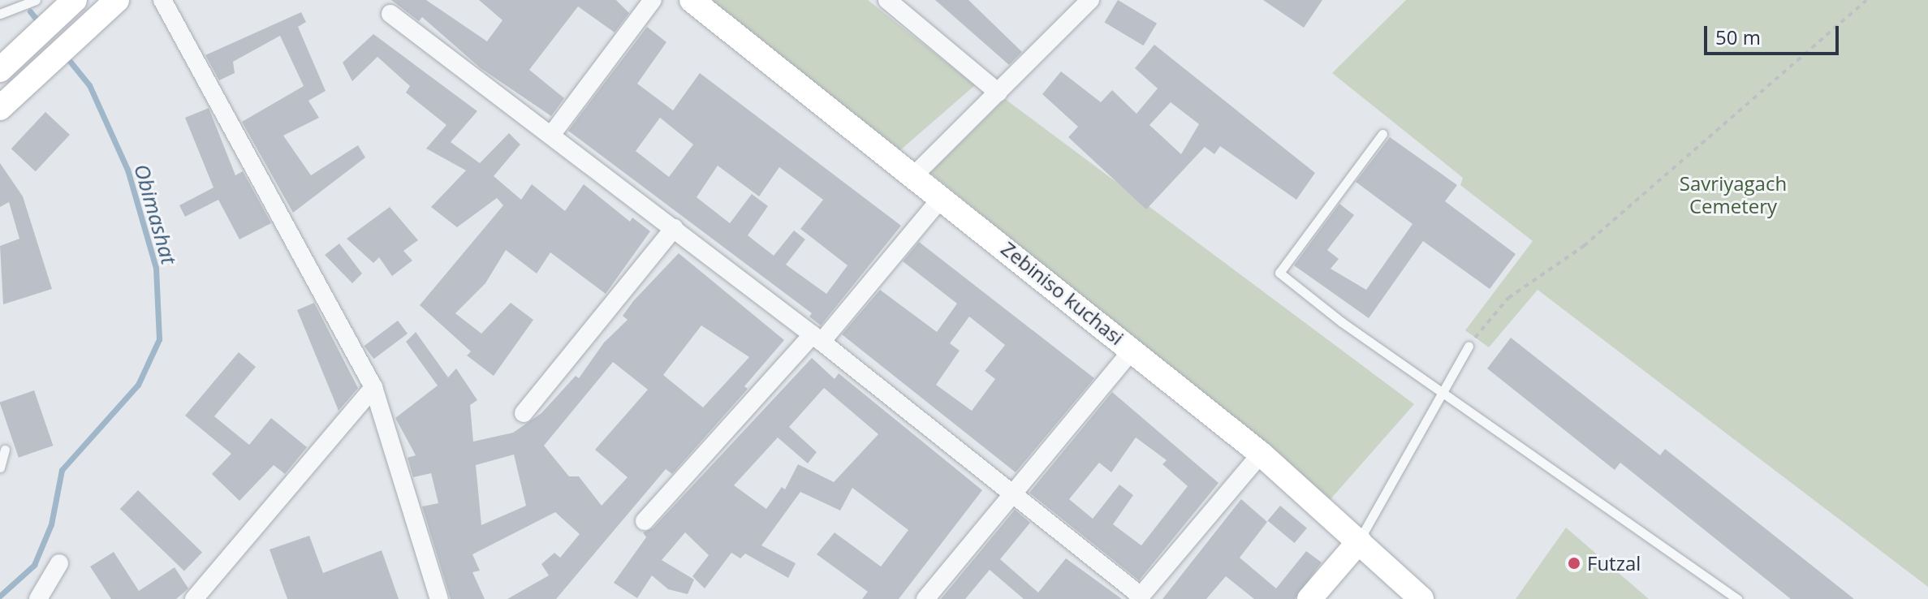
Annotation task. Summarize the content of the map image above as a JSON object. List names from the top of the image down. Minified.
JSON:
{"streets":{"street":["Zebiniso kuchasi"]},"water":["Obimashat"],"parks":["Savriyagach Cemetery"],"places":["Futzal"],"scale_bar":"50 m"}
